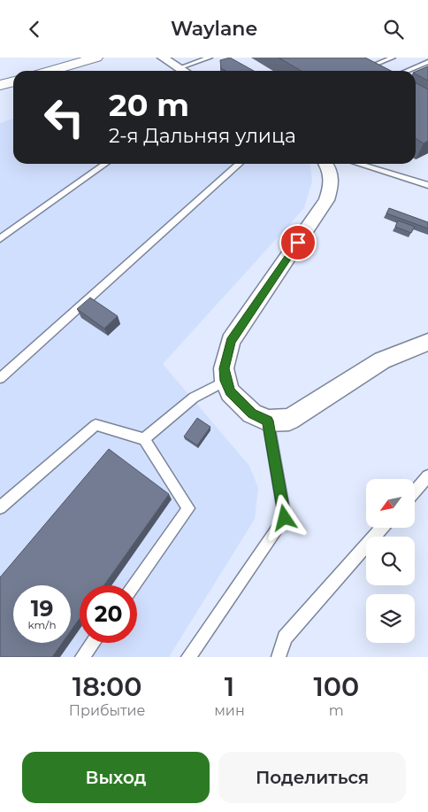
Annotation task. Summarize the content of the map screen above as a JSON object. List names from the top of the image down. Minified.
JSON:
{"north":"bottom left","page":{"header":"Waylane","turn":["20 m","2-я Дальняя улица"],"speed":"19 km/h","limit":"20","eta":["18:00","Прибытие","1","мин","100","m"],"buttons":["Выход","Поделиться"]}}
